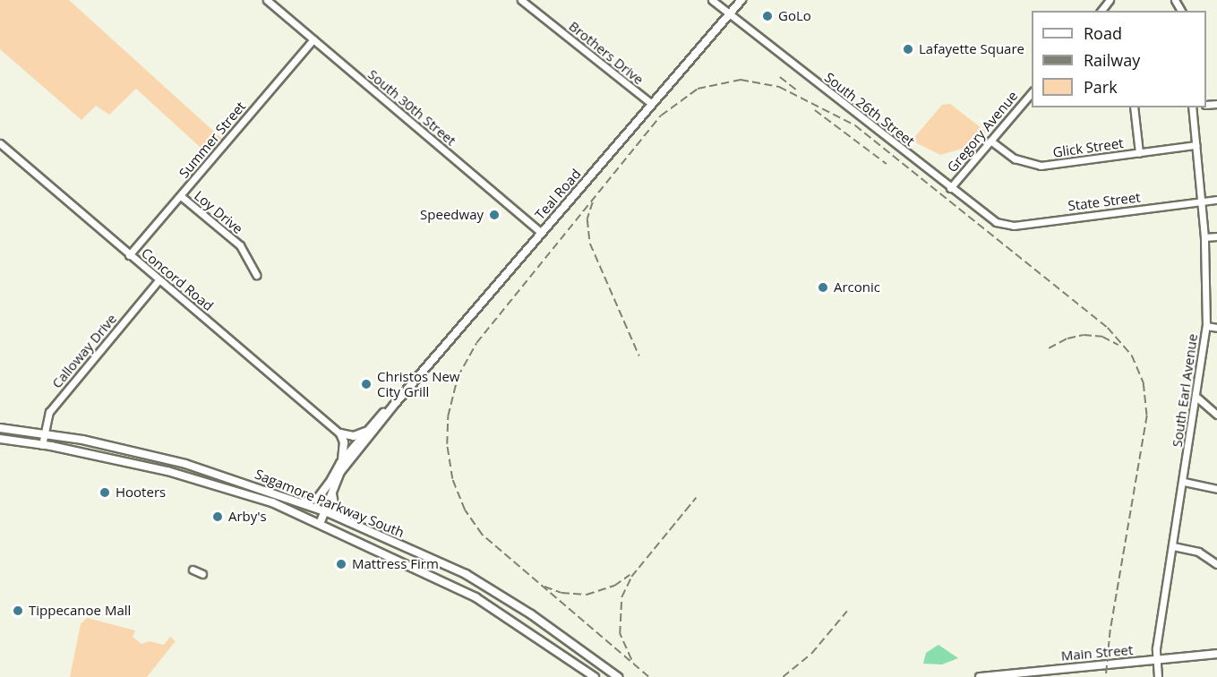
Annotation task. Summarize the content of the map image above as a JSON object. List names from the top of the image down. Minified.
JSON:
{"streets":{"main road":["Teal Road","Sagamore Parkway South","Main Street"],"street":["Brothers Drive","South 30th Street","South 26th Street","Gregory Avenue","Summer Street","Glick Street","State Street","Loy Drive","Concord Road","Calloway Drive","South Earl Avenue"]},"crossings":[["Brothers Drive","Teal Road"],["South 30th Street","Summer Street"],["South 30th Street","Teal Road"],["South 26th Street","Gregory Avenue"],["South 26th Street","Teal Road"],["South 26th Street","State Street"],["Gregory Avenue","Glick Street"],["Summer Street","Loy Drive"],["Summer Street","Concord Road"],["Glick Street","South Earl Avenue"],["Teal Road","Sagamore Parkway South"],["State Street","South Earl Avenue"],["Concord Road","Calloway Drive"],["Calloway Drive","Sagamore Parkway South"],["South Earl Avenue","Main Street"]],"places":["GoLo","Lafayette Square","Speedway","Arconic","Christos New City Grill","Hooters","Arby's","Mattress Firm","Tippecanoe Mall"],"legend":["Road","Railway","Park"]}
